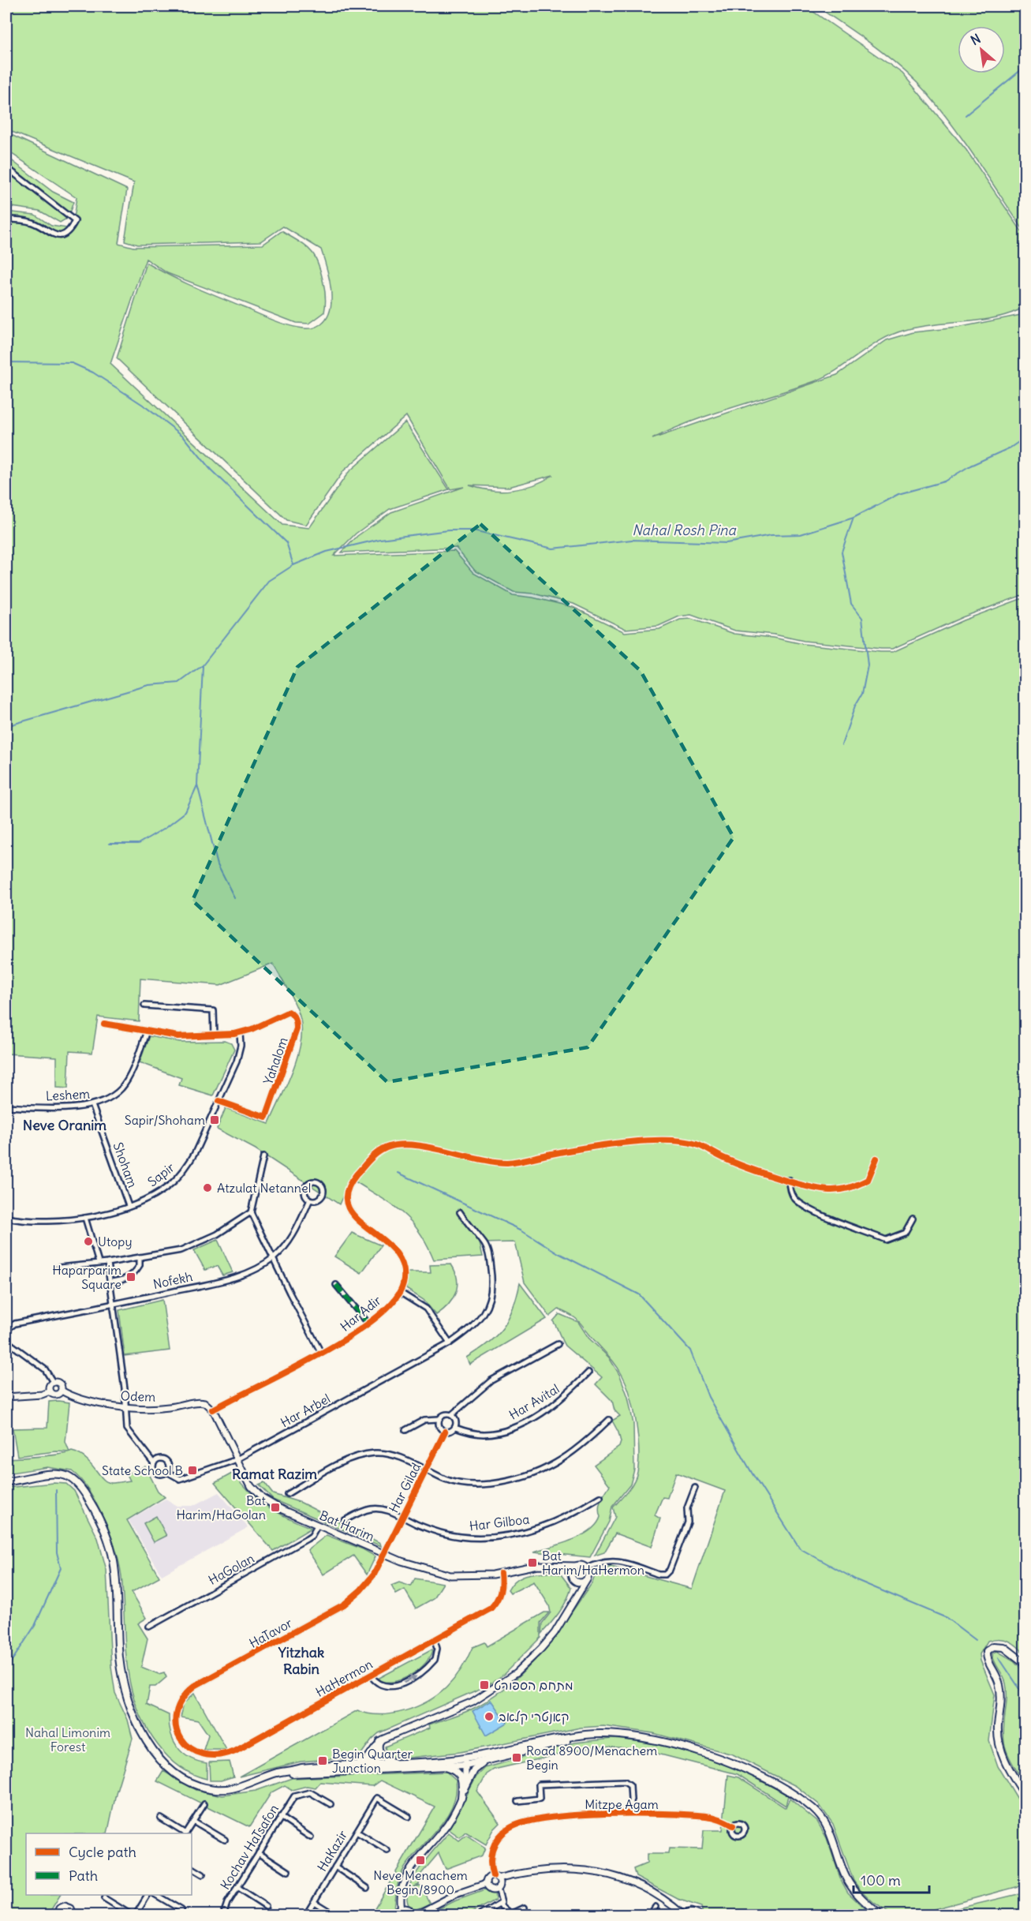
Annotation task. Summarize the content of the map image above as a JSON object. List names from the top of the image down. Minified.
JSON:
{"streets":{"street":["Yahalom","Leshem","Shoham","Sapir","Nofekh","Har Adir","Odem","Har Avital","Har Arbel","Har Gilad","Har Gilboa","Bat Harim","HaGolan","HaTavor","HaHermon","Mitzpe Agam","Kochav HaTsafon","HaKazir"]},"crossings":[["Yahalom","Leshem"],["Yahalom","Sapir"],["Leshem","Shoham"],["Shoham","Sapir"],["Har Adir","Odem"],["Har Adir","Bat Harim"],["Odem","Bat Harim"],["Har Avital","Har Gilad"],["Har Arbel","Bat Harim"],["Har Gilad","Har Gilboa"],["Har Gilad","Bat Harim"],["Har Gilad","HaTavor"],["Bat Harim","HaGolan"],["Bat Harim","HaTavor"],["Bat Harim","HaHermon"],["HaTavor","HaHermon"]],"districts":["Neve Oranim","Ramat Razim","Yitzhak Rabin"],"water":["Nahal Rosh Pina"],"parks":["Nahal Limonim Forest"],"places":{"transit":["Sapir/Shoham","Haparparim Square","State School B","Bat Harim/HaGolan","Bat Harim/HaHermon","מתחם הספורט","Road 8900/Menachem Begin","Begin Quarter Junction","Neve Menachem Begin/8900"],"other":["Atzulat Netannel","Utopy","קאנטרי קלאב"]},"legend":["Cycle path","Path"],"scale_bar":"100 m","north":"top left"}
